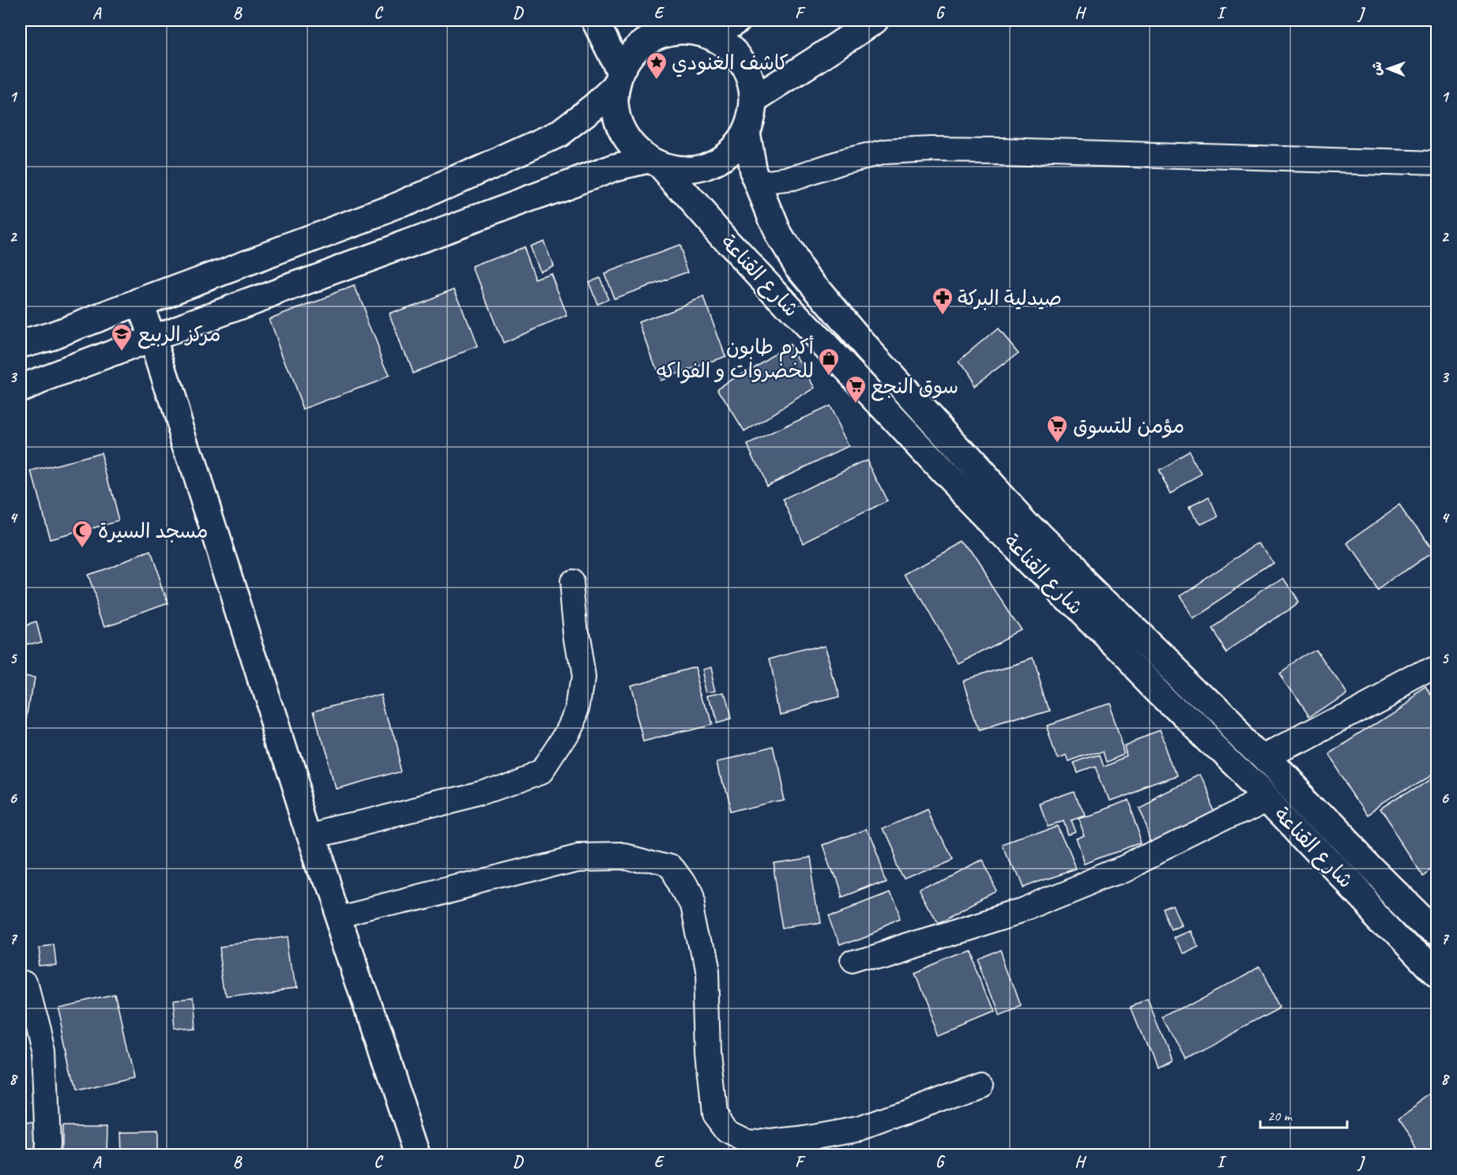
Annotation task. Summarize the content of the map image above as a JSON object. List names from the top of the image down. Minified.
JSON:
{"streets":{"street":["شارع القناعة"]},"places":{"place":["كاشف الغنودي"],"pharmacy":["صيدلية البركة"],"school or university":["مركز الربيع"],"shop":["أكرم طابون للخضروات و الفواكه"],"supermarket":["سوق النجع","مؤمن للتسوق"],"mosque":["مسجد السيرة"]},"scale_bar":"20 m","north":"left","grid":{"columns":["A","B","C","D","E","F","G","H","I","J"],"rows":["1","2","3","4","5","6","7","8"]}}
